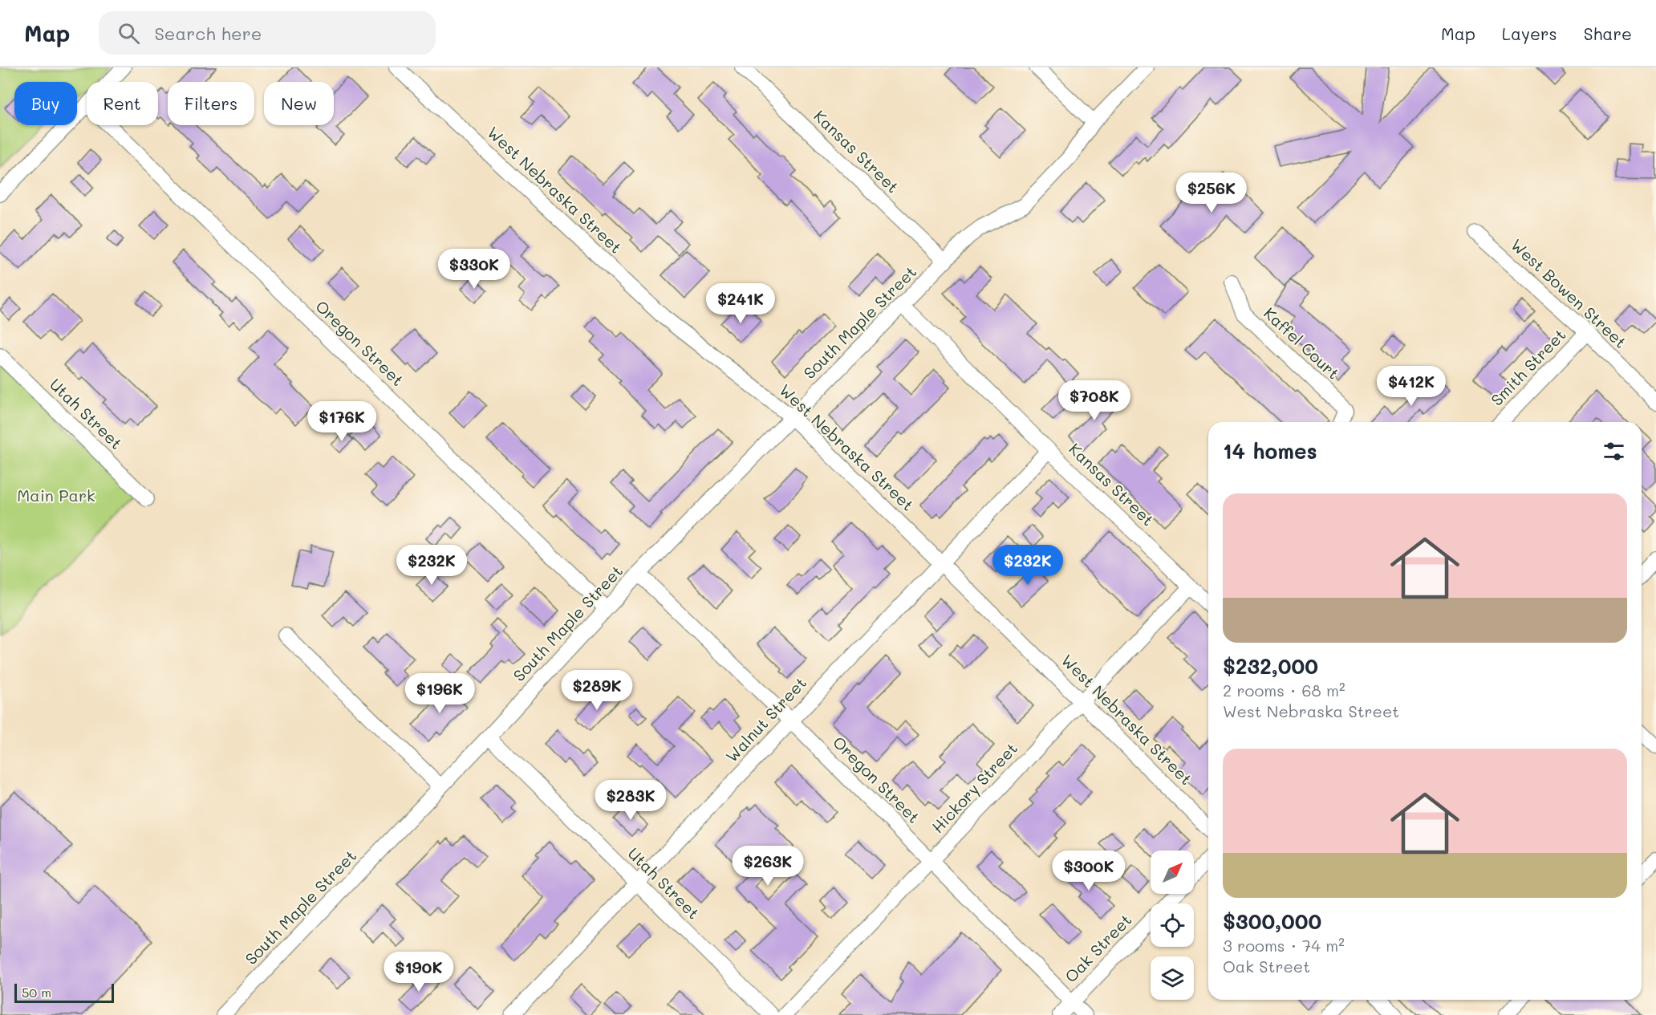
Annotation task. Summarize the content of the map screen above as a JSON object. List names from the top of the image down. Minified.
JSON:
{"streets":{"street":["Kansas Street","West Nebraska Street","West Bowen Street","South Maple Street","Oregon Street","Kaffel Court","Smith Street","Utah Street","Walnut Street","Hickory Street","Oak Street"]},"crossings":[["Kansas Street","South Maple Street"],["Kansas Street","Walnut Street"],["Kansas Street","Hickory Street"],["West Nebraska Street","South Maple Street"],["West Nebraska Street","Walnut Street"],["West Nebraska Street","Hickory Street"],["West Bowen Street","Smith Street"],["South Maple Street","Oregon Street"],["South Maple Street","Utah Street"],["Oregon Street","Walnut Street"],["Oregon Street","Hickory Street"],["Oregon Street","Oak Street"],["Utah Street","Walnut Street"]],"parks":["Main Park"],"scale_bar":"50 m","north":"top right","page":{"header":"Map","search":"Search here","nav":["Map","Layers","Share"],"chip":["Buy","Rent","Filters","New"],"price":["$256K","$330K","$241K","$412K","$708K","$176K","$232K","$232K","$289K","$196K","$283K","$263K","$300K","$190K"],"heading":"14 homes","list":[{"name":"$232,000","note":"2 rooms · 68 m² · West Nebraska Street"},{"name":"$300,000","note":"3 rooms · 74 m² · Oak Street"}],"scale":"50 m"}}
